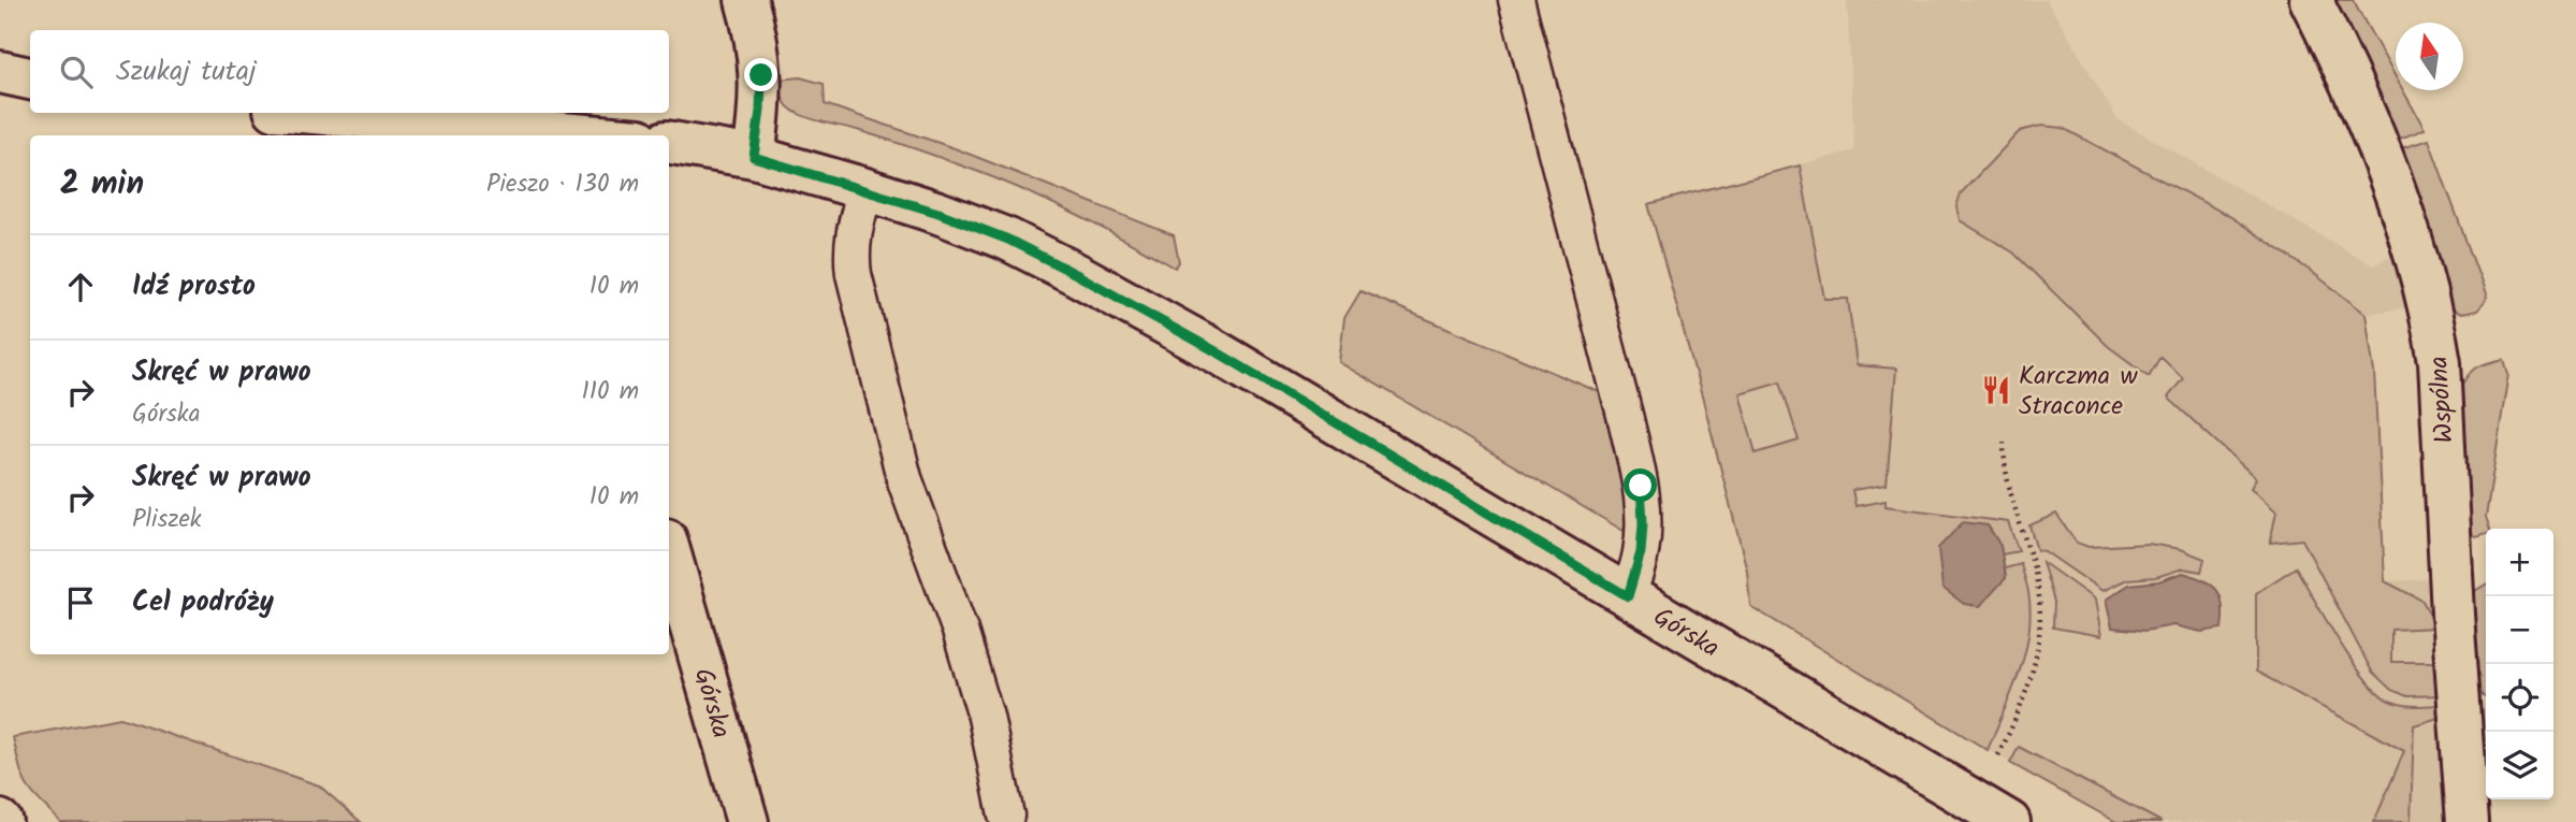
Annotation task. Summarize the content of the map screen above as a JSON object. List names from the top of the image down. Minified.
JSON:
{"streets":{"street":["Wspólna","Górska"]},"places":{"restaurant":["Karczma w Straconce"]},"north":"top","page":{"search":"Szukaj tutaj","heading":["2 min","Pieszo · 130 m"],"list":[["Idź prosto","10 m"],["Skręć w prawo","Górska","110 m"],["Skręć w prawo","Pliszek","10 m"],"Cel podróży"],"map_buttons":["+","−"]}}
